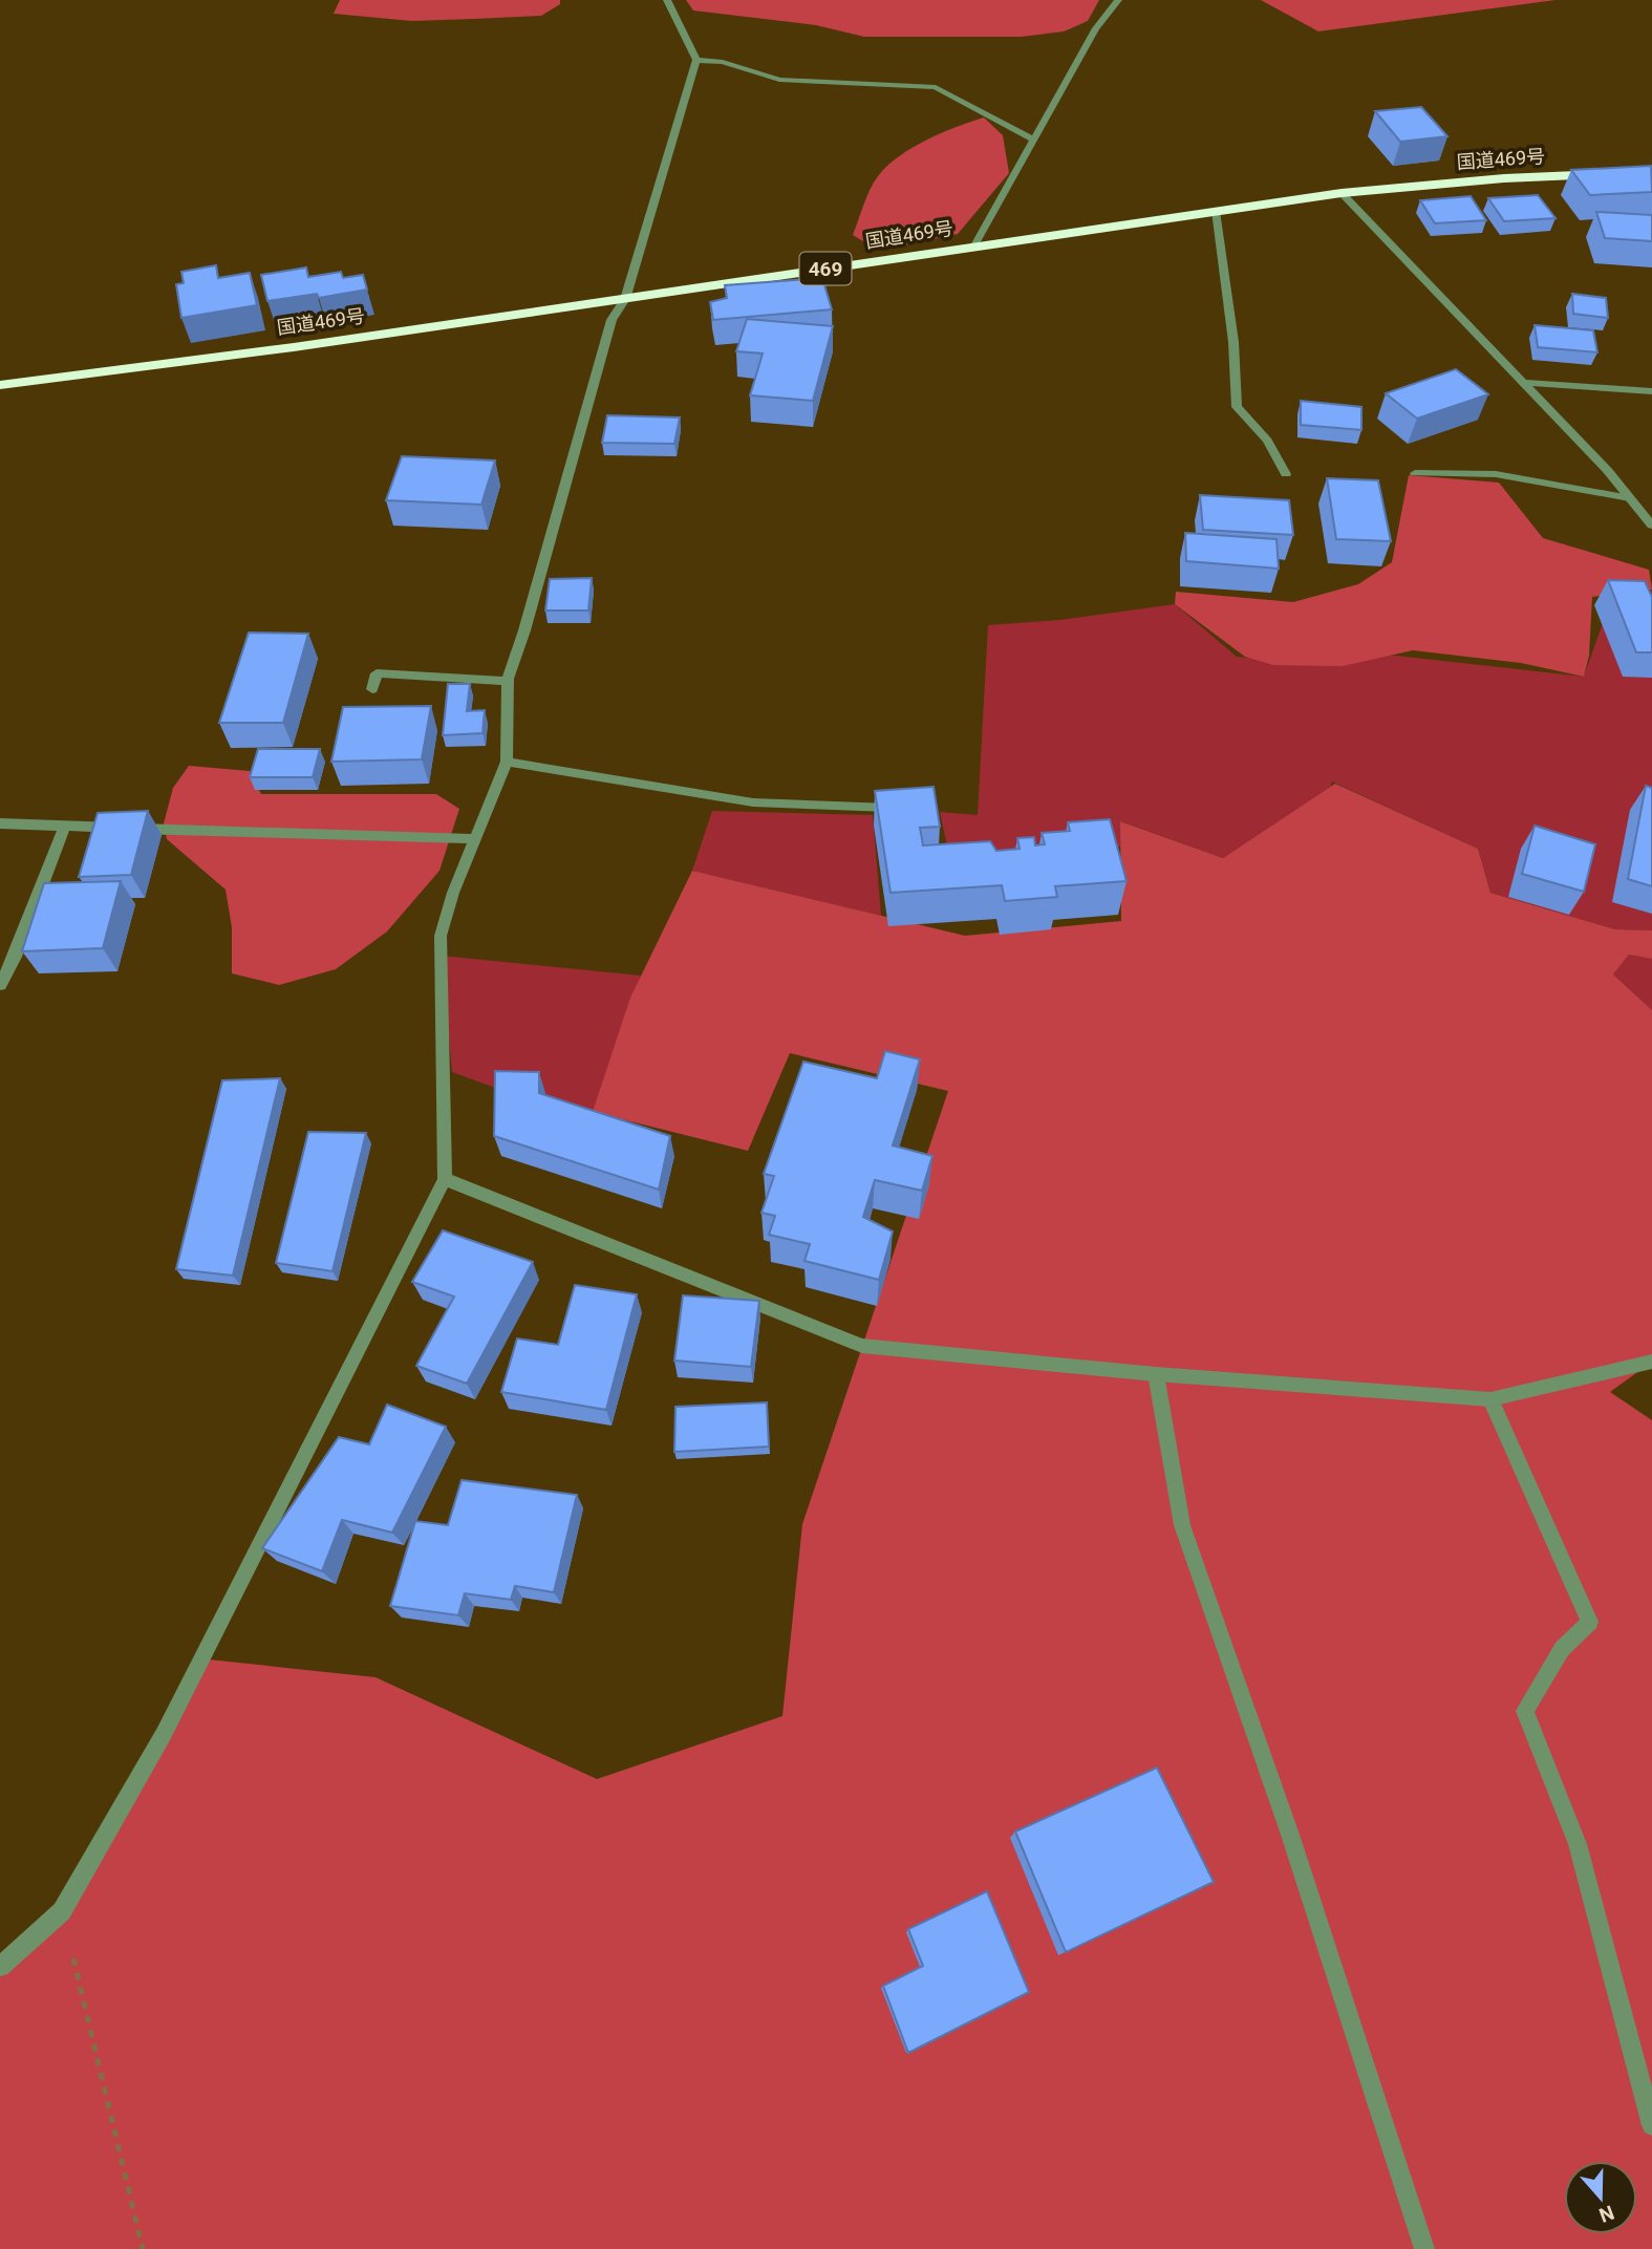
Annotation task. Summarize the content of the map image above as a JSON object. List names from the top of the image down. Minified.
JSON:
{"streets":{"highway":["国道469号","469"]},"north":"bottom"}
